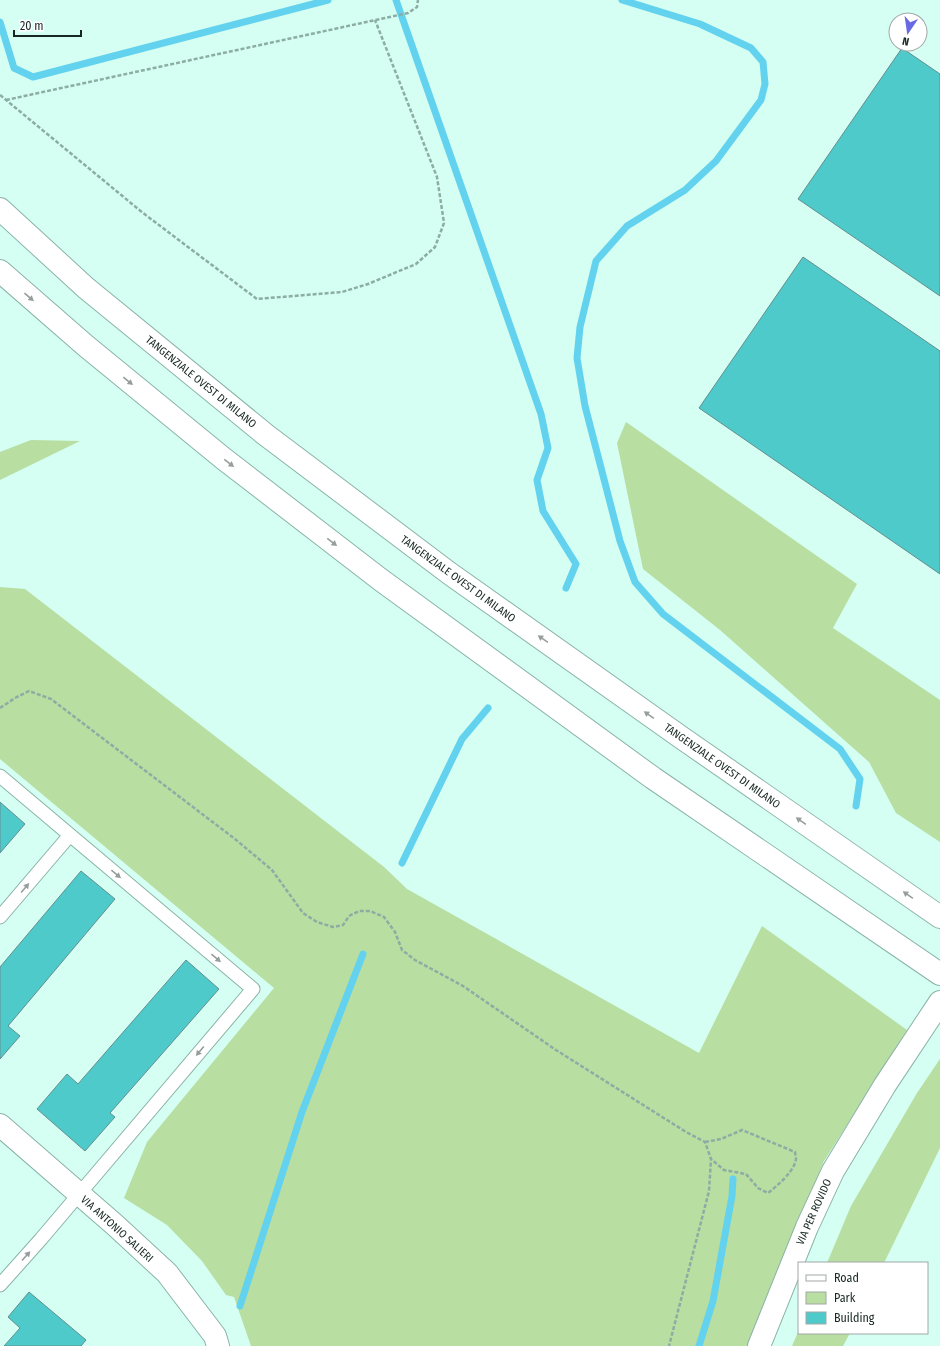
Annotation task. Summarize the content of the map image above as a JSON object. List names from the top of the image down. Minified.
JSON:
{"streets":{"main road":["TANGENZIALE OVEST DI MILANO","VIA PER ROVIDO","VIA ANTONIO SALIERI"]},"legend":["Road","Park","Building"],"scale_bar":"20 m","north":"bottom"}
